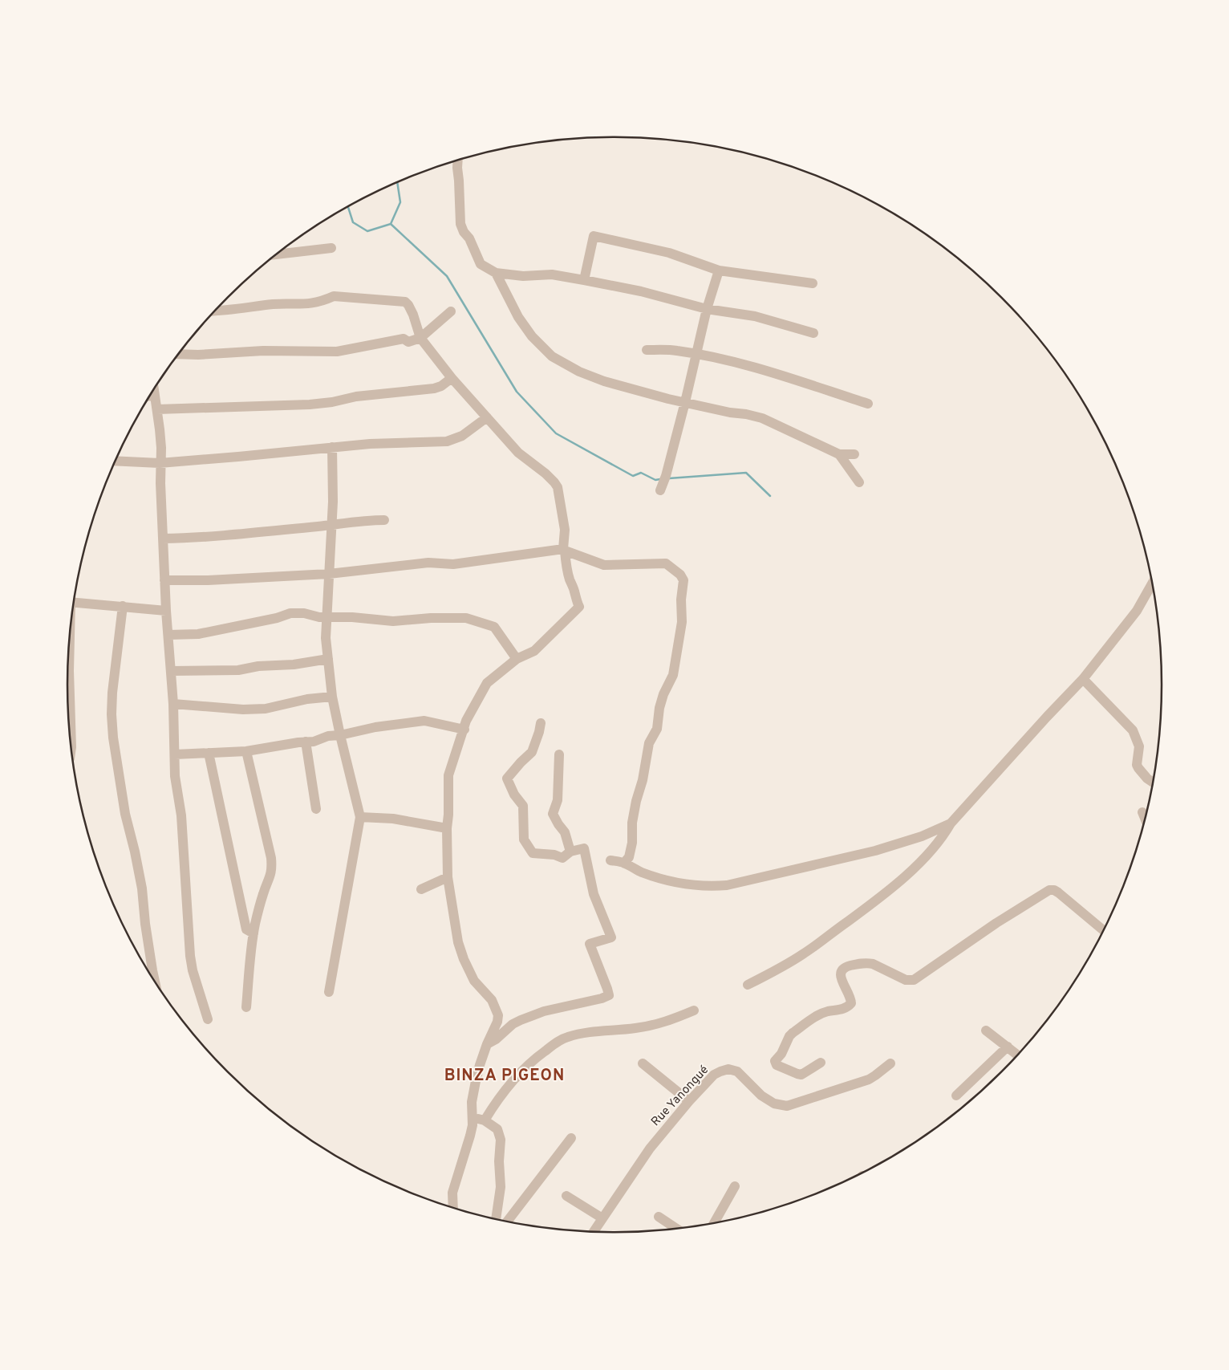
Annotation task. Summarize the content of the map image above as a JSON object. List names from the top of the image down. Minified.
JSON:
{"streets":{"street":["Rue Yanongué"]},"districts":["BINZA PIGEON"]}
